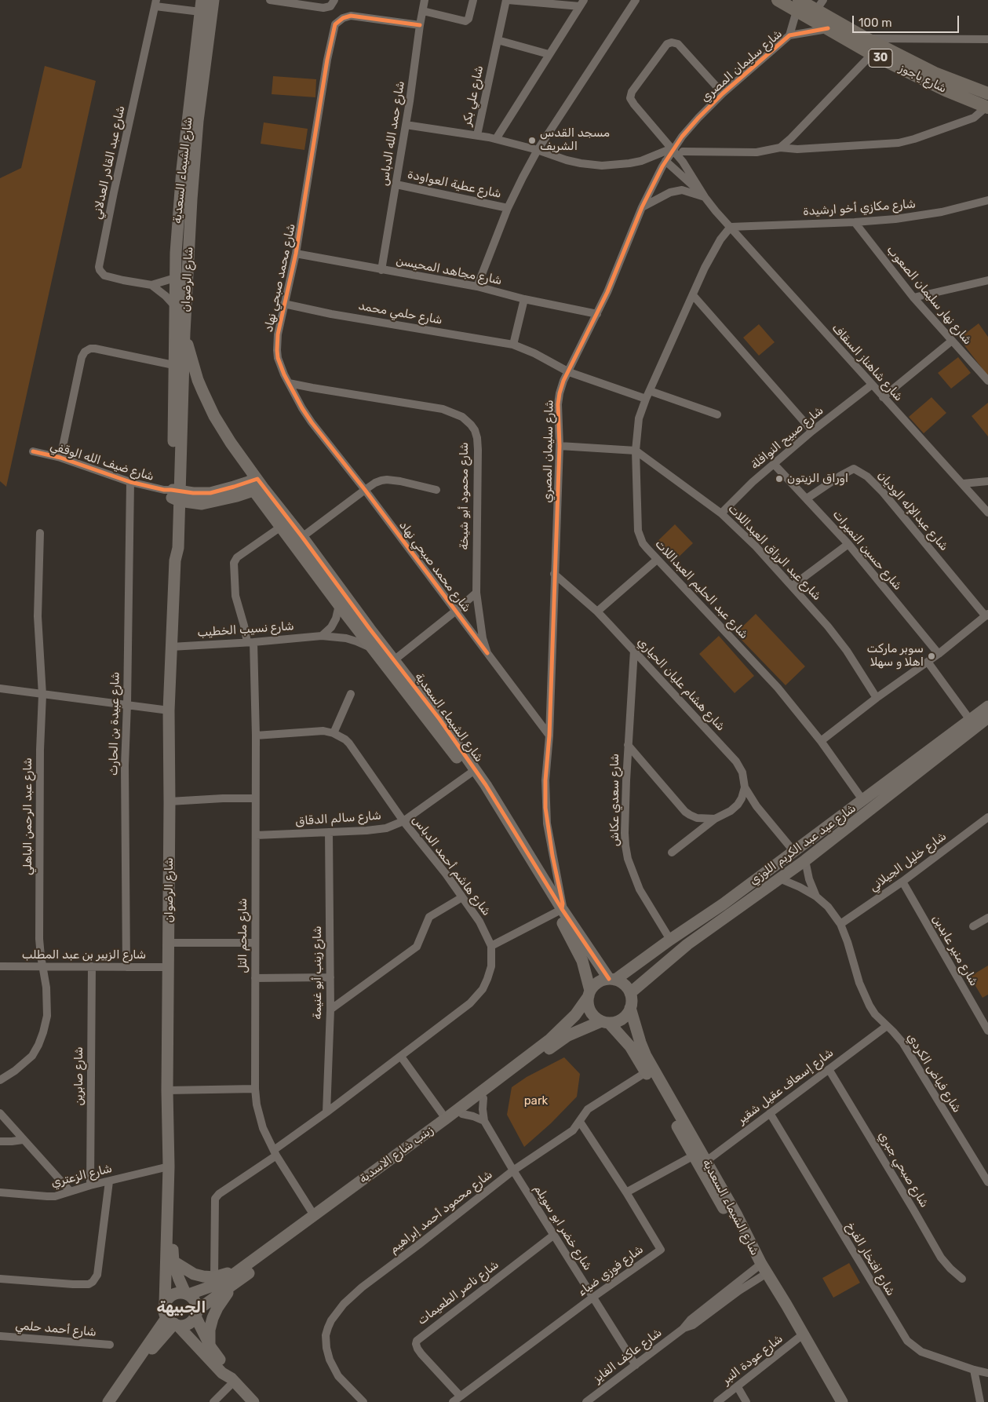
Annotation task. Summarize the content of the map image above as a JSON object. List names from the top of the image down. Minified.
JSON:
{"streets":{"main road":["30","شارع ياجوز"],"street":["شارع سليمان المصري","شارع علي بكر","شارع حمد الله الدباس","شارع عبد القادر العدلاني","شارع الشيماء السعدية","شارع عطية العواودة","شارع مكازي أخو ارشيدة","شارع مجاهد المحيسن","شارع محمد صبحي نهاد","شارع الرضوان","شارع نهار سليمان الصعوب","شارع حلمي محمد","شارع شاهناز السقاف","شارع صبيح النوافلة","شارع ضيف الله الوقفي","شارع محمود أبو شيخة","شارع عبدالإله الوديان","شارع حسين النميرات","شارع عبد الرزاق العبداللات","شارع عبد الحليم العبداللات","شارع نسيب الخطيب","شارع هشام عليان الحياري","شارع عبيدة بن الحارث","شارع سعدي عكاش","شارع عبد الرحمن الباهلي","شارع سالم الدقاق","شارع عيد عبد الكريم اللوزي","شارع خليل الجيلاني","شارع هاشم أحمد الدباس","شارع ملحم التل","شارع منير عابدين","شارع الزبير بن عبد المطلب","شارع زينب أبو غنيمة","شارع فياض الكردي","شارع صابرين","شارع إسعاف عقيل شقير","زينب شارع الاسدية","شارع صبحي جبري","شارع الزعتري","شارع محمود أحمد إبراهيم","شارع خضر ابو سويلم","شارع افتخار الفرخ","شارع فوزي ضياء","شارع ناصر الطعيمات","شارع أحمد حلمي","شارع عاكف الفايز","شارع عودة النبر"]},"crossings":[["شارع سليمان المصري","شارع ياجوز"],["شارع سليمان المصري","شارع علي بكر"],["شارع سليمان المصري","شارع الشيماء السعدية"],["شارع سليمان المصري","شارع مجاهد المحيسن"],["شارع سليمان المصري","شارع حلمي محمد"],["شارع سليمان المصري","شارع محمود أبو شيخة"],["شارع سليمان المصري","شارع هشام عليان الحياري"],["شارع حمد الله الدباس","شارع عطية العواودة"],["شارع حمد الله الدباس","شارع مجاهد المحيسن"],["شارع حمد الله الدباس","شارع محمد صبحي نهاد"],["شارع عبد القادر العدلاني","شارع الشيماء السعدية"],["شارع الشيماء السعدية","شارع الرضوان"],["شارع الشيماء السعدية","شارع ضيف الله الوقفي"],["شارع الشيماء السعدية","شارع نسيب الخطيب"],["شارع الشيماء السعدية","شارع سالم الدقاق"],["شارع الشيماء السعدية","شارع عيد عبد الكريم اللوزي"],["شارع الشيماء السعدية","شارع ملحم التل"],["شارع الشيماء السعدية","شارع إسعاف عقيل شقير"],["شارع الشيماء السعدية","زينب شارع الاسدية"],["شارع الشيماء السعدية","شارع محمود أحمد إبراهيم"],["شارع الشيماء السعدية","شارع عاكف الفايز"],["شارع الشيماء السعدية","شارع عودة النبر"],["شارع مكازي أخو ارشيدة","شارع نهار سليمان الصعوب"],["شارع مكازي أخو ارشيدة","شارع شاهناز السقاف"],["شارع مكازي أخو ارشيدة","شارع عبد الحليم العبداللات"],["شارع مجاهد المحيسن","شارع محمد صبحي نهاد"],["شارع محمد صبحي نهاد","شارع حلمي محمد"],["شارع محمد صبحي نهاد","شارع محمود أبو شيخة"],["شارع الرضوان","شارع ضيف الله الوقفي"],["شارع الرضوان","شارع نسيب الخطيب"],["شارع الرضوان","شارع الزبير بن عبد المطلب"],["شارع الرضوان","زينب شارع الاسدية"],["شارع الرضوان","شارع الزعتري"],["شارع حلمي محمد","شارع عبد الحليم العبداللات"],["شارع شاهناز السقاف","شارع صبيح النوافلة"],["شارع شاهناز السقاف","شارع عبد الحليم العبداللات"],["شارع صبيح النوافلة","شارع حسين النميرات"],["شارع صبيح النوافلة","شارع عبد الرزاق العبداللات"],["شارع ضيف الله الوقفي","شارع عبيدة بن الحارث"],["شارع عبدالإله الوديان","شارع حسين النميرات"],["شارع عبد الرزاق العبداللات","شارع عبد الحليم العبداللات"],["شارع عبد الحليم العبداللات","شارع عيد عبد الكريم اللوزي"],["شارع نسيب الخطيب","شارع ملحم التل"],["شارع هشام عليان الحياري","شارع سعدي عكاش"],["شارع عبيدة بن الحارث","شارع الزبير بن عبد المطلب"],["شارع سعدي عكاش","شارع عيد عبد الكريم اللوزي"],["شارع عبد الرحمن الباهلي","شارع الزبير بن عبد المطلب"],["شارع سالم الدقاق","شارع هاشم أحمد الدباس"],["شارع سالم الدقاق","شارع ملحم التل"],["شارع سالم الدقاق","شارع زينب أبو غنيمة"],["شارع عيد عبد الكريم اللوزي","شارع فياض الكردي"],["شارع عيد عبد الكريم اللوزي","زينب شارع الاسدية"],["شارع خليل الجيلاني","شارع منير عابدين"],["شارع خليل الجيلاني","شارع فياض الكردي"],["شارع هاشم أحمد الدباس","شارع ملحم التل"],["شارع هاشم أحمد الدباس","شارع زينب أبو غنيمة"],["شارع ملحم التل","زينب شارع الاسدية"],["شارع الزبير بن عبد المطلب","شارع صابرين"],["شارع فياض الكردي","شارع إسعاف عقيل شقير"],["شارع صابرين","شارع الزعتري"],["شارع إسعاف عقيل شقير","شارع صبحي جبري"],["شارع إسعاف عقيل شقير","شارع افتخار الفرخ"],["شارع إسعاف عقيل شقير","شارع فوزي ضياء"],["زينب شارع الاسدية","شارع خضر ابو سويلم"],["شارع محمود أحمد إبراهيم","شارع خضر ابو سويلم"],["شارع محمود أحمد إبراهيم","شارع فوزي ضياء"],["شارع خضر ابو سويلم","شارع فوزي ضياء"],["شارع خضر ابو سويلم","شارع ناصر الطعيمات"],["شارع خضر ابو سويلم","شارع عاكف الفايز"],["شارع فوزي ضياء","شارع ناصر الطعيمات"]],"districts":["الجبيهة"],"parks":["park"],"places":["مسجد القدس الشريف","اوراق الزيتون","سوبر ماركت اهلا و سهلا"],"scale_bar":"100 m"}
